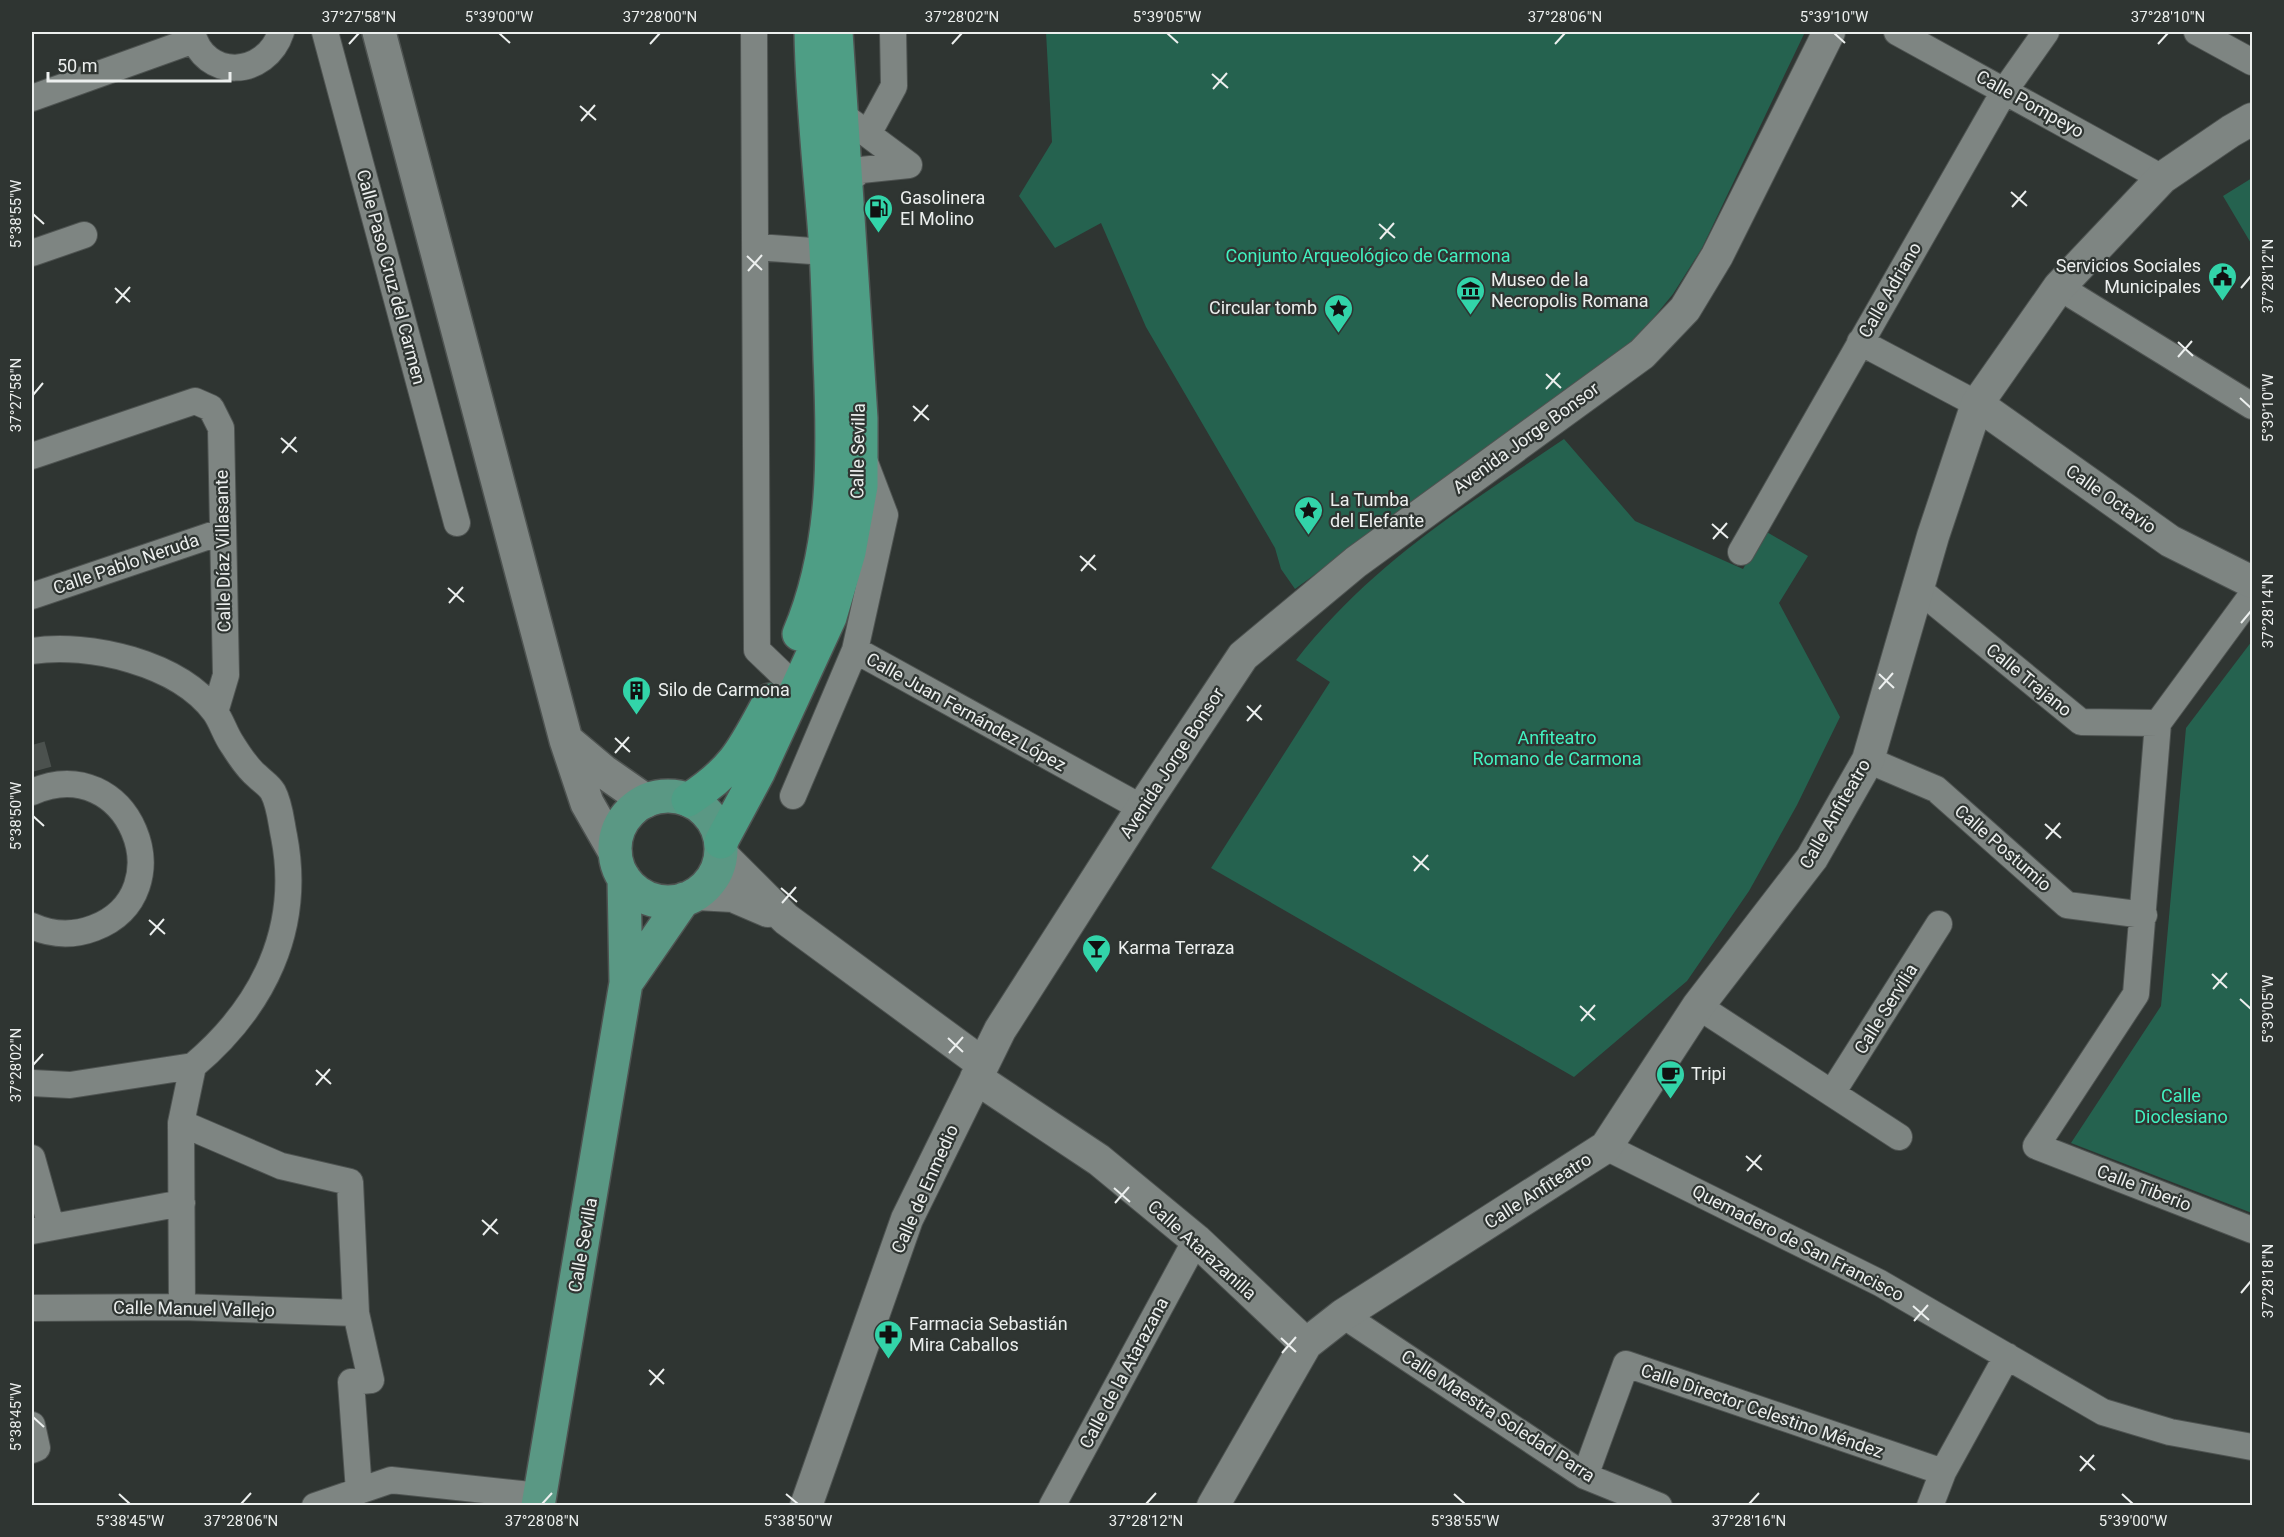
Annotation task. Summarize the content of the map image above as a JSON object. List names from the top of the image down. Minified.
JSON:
{"streets":{"highway":["Calle Sevilla"],"street":["Calle Pompeyo","Calle Paso Cruz del Carmen","Calle Adriano","Avenida Jorge Bonsor","Calle Octavio","Calle Díaz Villasante","Calle Pablo Neruda","Calle Trajano","Calle Juan Fernández López","Calle Anfiteatro","Calle Postumio","Calle Servilia","Calle Tiberio","Calle de Enmedio","Quemadero de San Francisco","Calle Atarazanilla","Calle Manuel Vallejo","Calle de la Atarazana","Calle Director Celestino Méndez","Calle Maestra Soledad Parra"]},"crossings":[["Calle Pompeyo","Calle Adriano"],["Calle Pompeyo","Calle Anfiteatro"],["Avenida Jorge Bonsor","Calle Juan Fernández López"],["Avenida Jorge Bonsor","Calle de Enmedio"],["Avenida Jorge Bonsor","Calle Atarazanilla"],["Calle Sevilla","Calle Juan Fernández López"],["Calle Octavio","Calle Anfiteatro"],["Calle Díaz Villasante","Calle Pablo Neruda"],["Calle Trajano","Calle Anfiteatro"],["Calle Anfiteatro","Calle Postumio"],["Calle Anfiteatro","Quemadero de San Francisco"],["Calle Anfiteatro","Calle Atarazanilla"],["Calle Anfiteatro","Calle Maestra Soledad Parra"],["Calle Postumio","Calle Tiberio"],["Calle de Enmedio","Calle Atarazanilla"],["Calle Atarazanilla","Calle de la Atarazana"],["Calle Director Celestino Méndez","Calle Maestra Soledad Parra"]],"parks":["Conjunto Arqueológico de Carmona","Anfiteatro Romano de Carmona","Calle Dioclesiano"],"places":{"fuel station":["Gasolinera El Molino"],"public building":["Servicios Sociales Municipales"],"museum":["Museo de la Necropolis Romana"],"place":["Circular tomb","La Tumba del Elefante"],"building":["Silo de Carmona"],"bar":["Karma Terraza"],"cafe":["Tripi"],"pharmacy":["Farmacia Sebastián Mira Caballos"]},"scale_bar":"50 m","coordinates":["37°27'58\"N","5°39'00\"W","37°28'00\"N","37°28'02\"N","5°39'05\"W","37°28'06\"N","5°39'10\"W","37°28'10\"N","5°38'55\"W","37°28'12\"N","37°28'14\"N","5°38'50\"W","37°28'18\"N","5°38'45\"W","37°28'08\"N","37°28'16\"N"]}
